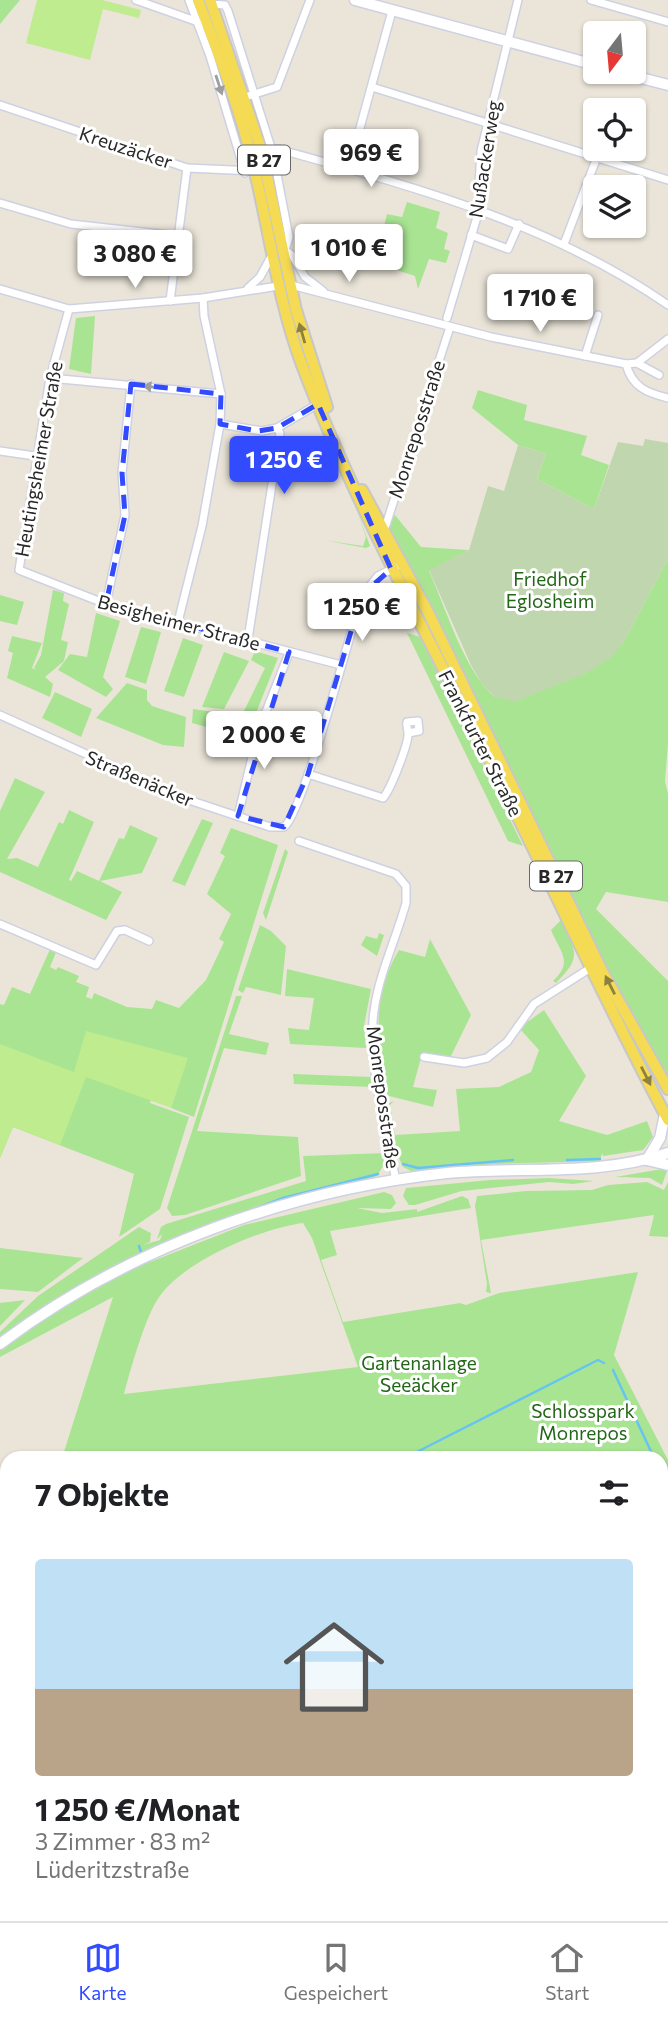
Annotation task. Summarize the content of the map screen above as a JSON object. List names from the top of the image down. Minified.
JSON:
{"streets":{"main road":["B 27","Frankfurter Straße"],"street":["Kreuzäcker","Nußackerweg","Monreposstraße","Heutingsheimer Straße","Besigheimer Straße","Straßenäcker"]},"crossings":[["Kreuzäcker","Frankfurter Straße"],["Monreposstraße","Frankfurter Straße"],["Heutingsheimer Straße","Besigheimer Straße"]],"parks":["Friedhof Eglosheim","Gartenanlage Seeäcker","Schlosspark Monrepos"],"north":"bottom","page":{"price":["969 €","1 010 €","3 080 €","1 710 €","1 250 €","1 250 €","2 000 €"],"heading":"7 Objekte","list":[{"name":"1 250 €/Monat","note":"3 Zimmer · 83 m² · Lüderitzstraße"}],"tabs":["Karte","Gespeichert","Start"]}}
